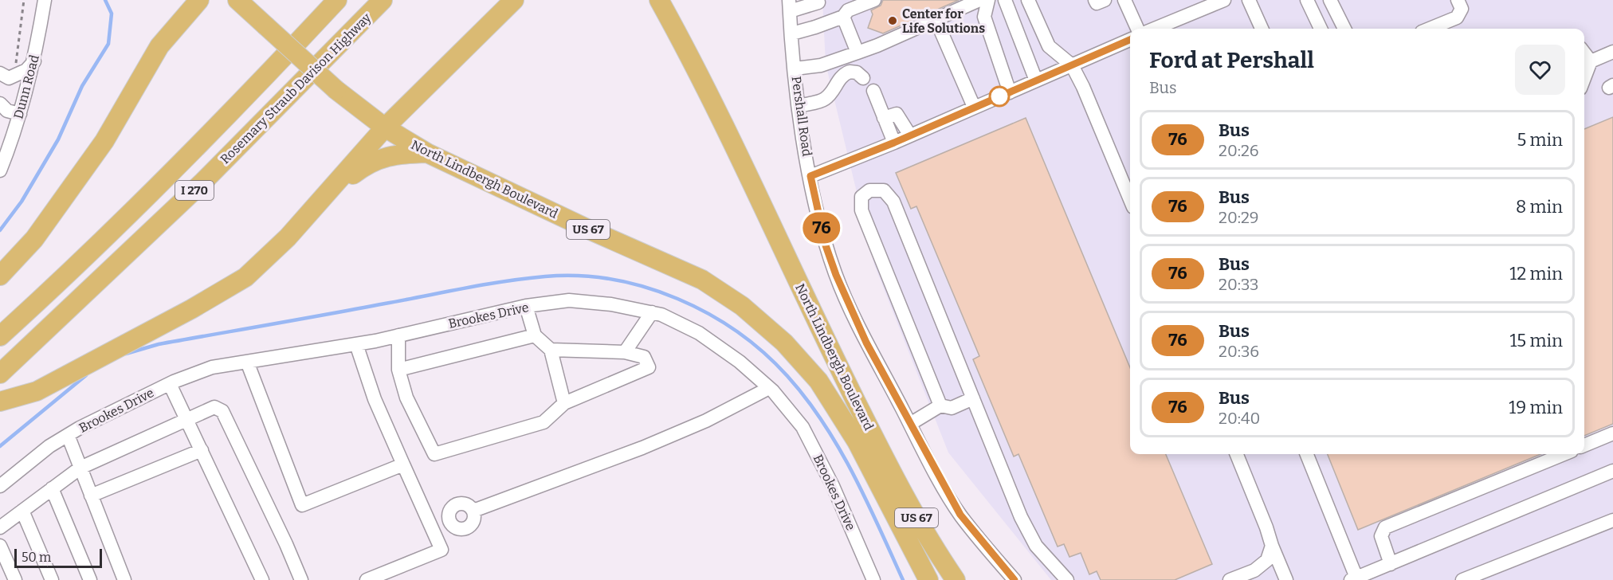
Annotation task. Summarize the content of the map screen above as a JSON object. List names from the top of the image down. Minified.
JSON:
{"streets":{"highway":["Rosemary Straub Davison Highway","North Lindbergh Boulevard","I 270","US 67"],"street":["Dunn Road","Pershall Road","Brookes Drive"]},"places":["Center for Life Solutions"],"lines":["bus line 76"],"scale_bar":"50 m","page":{"on_map":"76","heading":["Ford at Pershall","Bus"],"list":[{"mark":"76","name":"Bus","note":"20:26","value":"5 min"},{"mark":"76","name":"Bus","note":"20:29","value":"8 min"},{"mark":"76","name":"Bus","note":"20:33","value":"12 min"},{"mark":"76","name":"Bus","note":"20:36","value":"15 min"},{"mark":"76","name":"Bus","note":"20:40","value":"19 min"}],"scale":"50 m"}}
